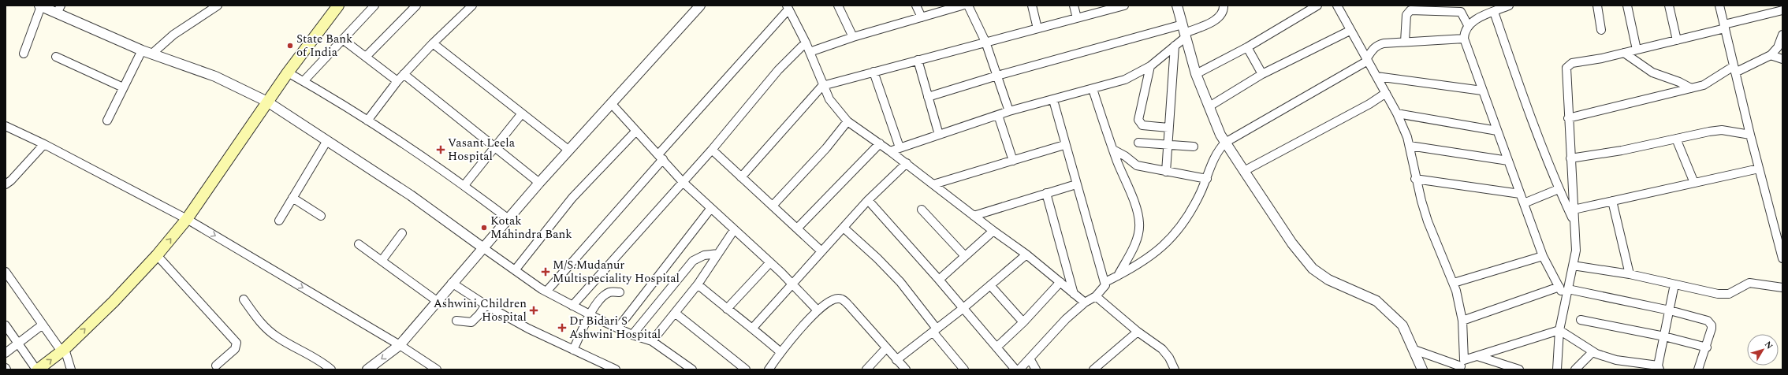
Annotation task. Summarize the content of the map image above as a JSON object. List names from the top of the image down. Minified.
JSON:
{"places":{"other":["State Bank of India","Kotak Mahindra Bank"],"health":["Vasant Leela Hospital","M/S.Mudanur Multispeciality Hospital","Ashwini Children Hospital","Dr Bidari S Ashwini Hospital"]},"north":"top right"}
